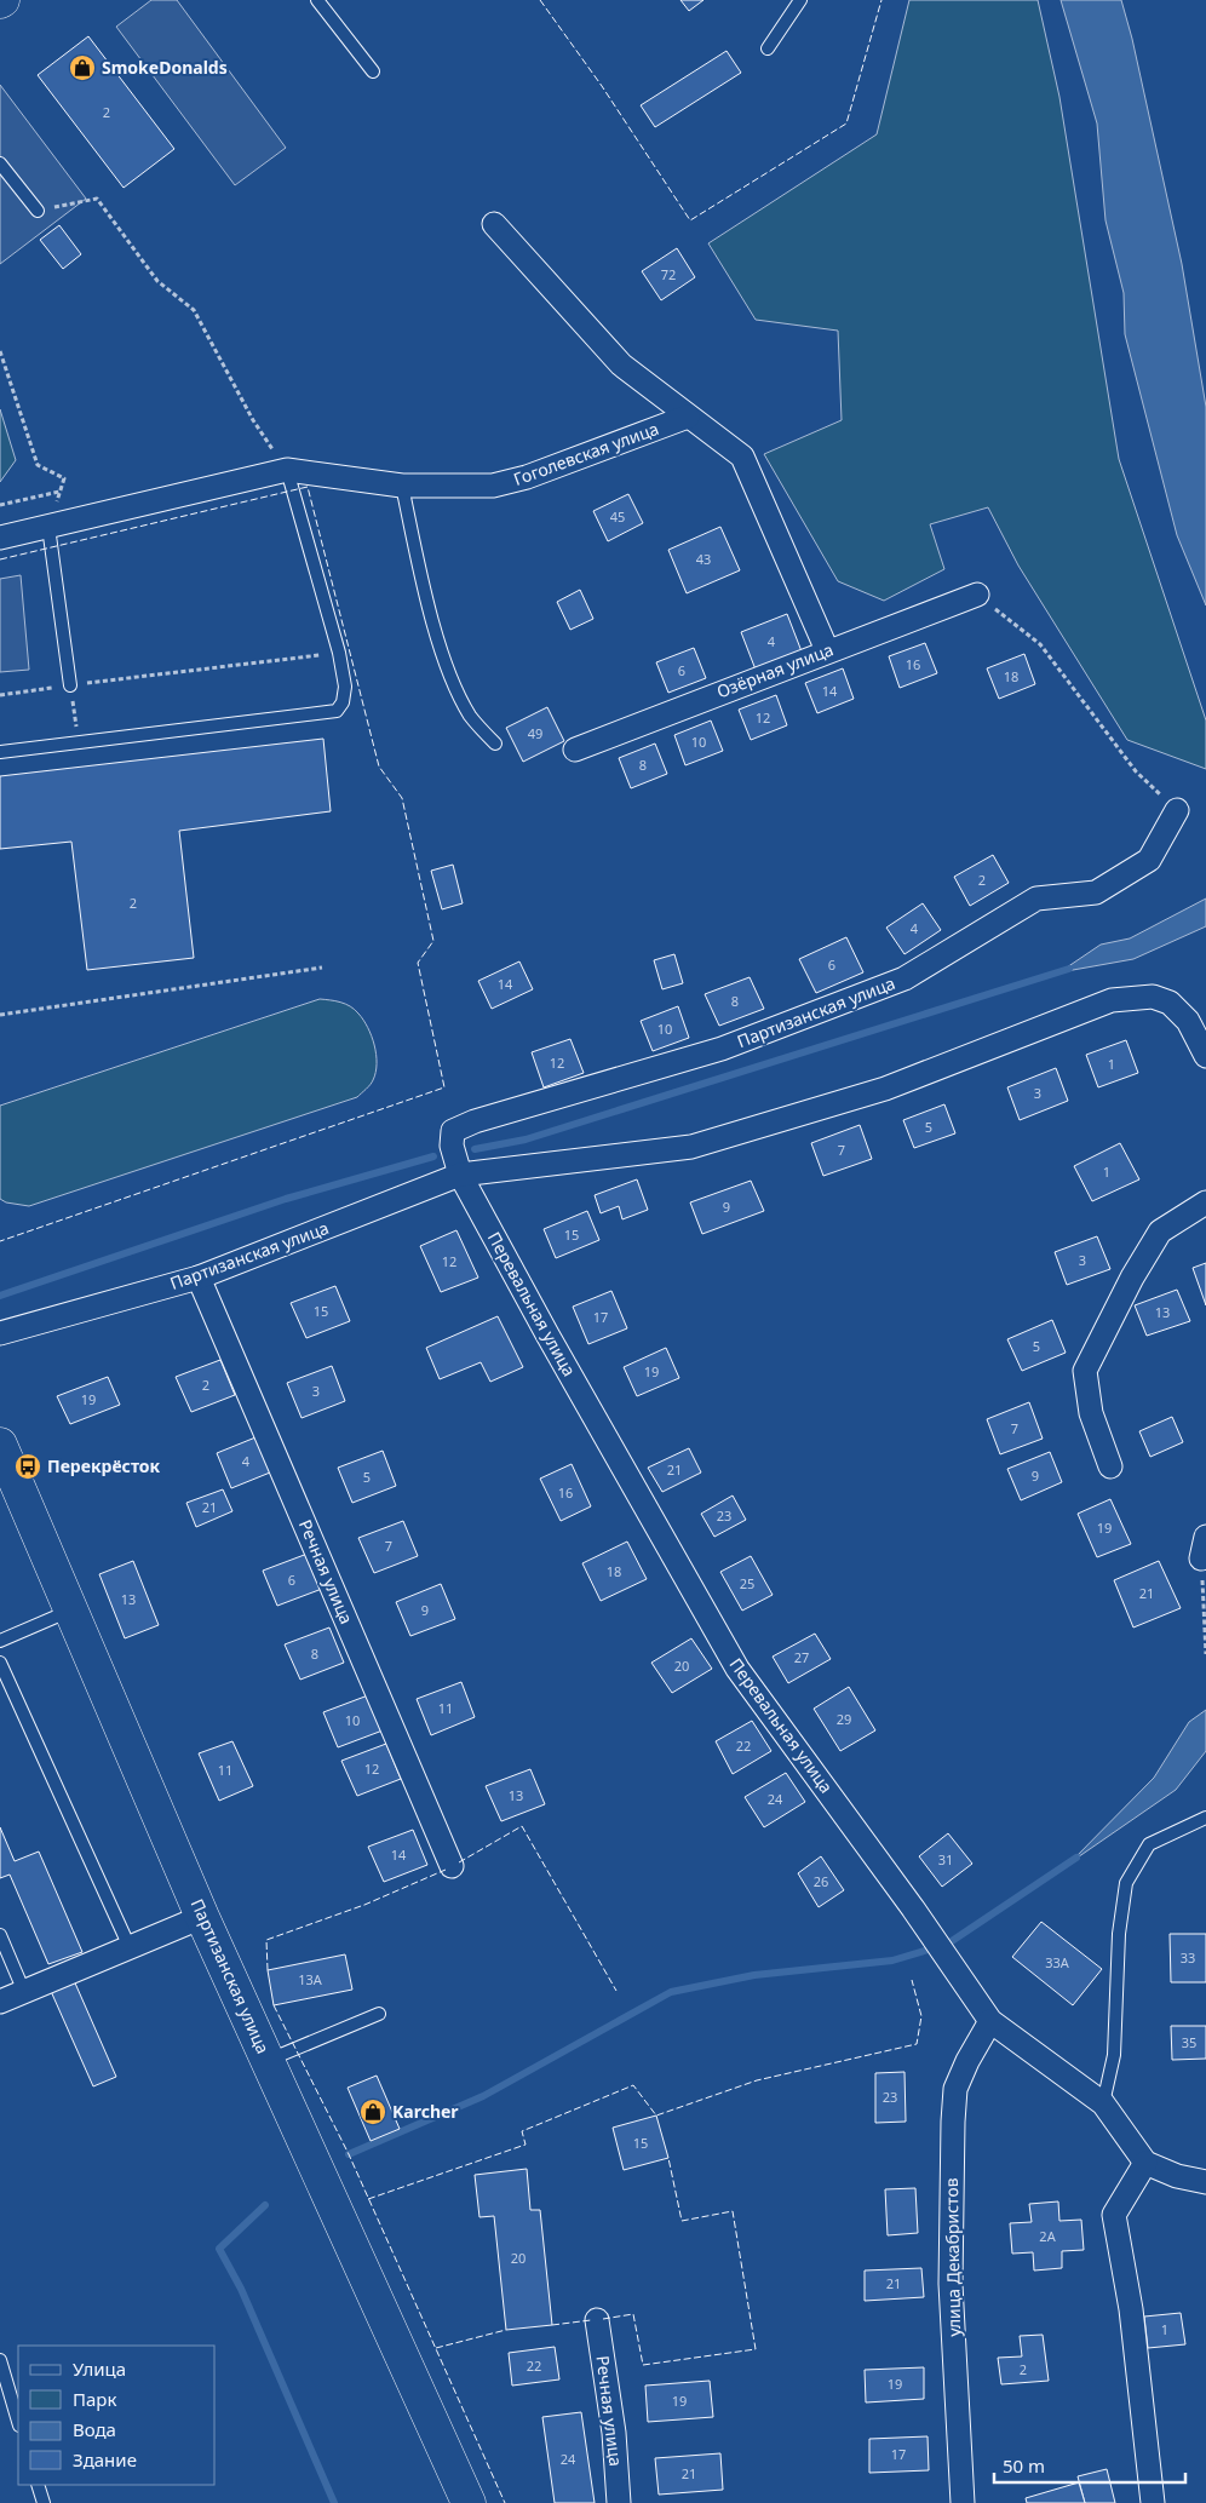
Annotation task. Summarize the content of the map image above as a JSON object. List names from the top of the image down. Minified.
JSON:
{"streets":{"highway":["Партизанская улица"],"street":["Гоголевская улица","Озёрная улица","Перевальная улица","Речная улица","улица Декабристов"]},"crossings":[["Партизанская улица","Перевальная улица"],["Партизанская улица","Речная улица"],["Перевальная улица","улица Декабристов"]],"places":{"shop":["SmokeDonalds","Karcher"],"bus stop":["Перекрёсток"]},"house_numbers":["2","72","45","43","4","16","6","18","14","12","49","10","8","2","2","4","6","14","8","10","12","1","3","5","7","1","9","15","3","12","15","13","17","5","19","2","3","19","7","4","21","9","5","16","21","23","19","7","18","6","25","21","13","9","8","27","20","11","29","10","22","12","11","13","24","14","31","26","33","33А","13А","35","23","15","2А","20","21","1","22","2","19","19","17","24","21"],"legend":["Улица","Парк","Вода","Здание"],"scale_bar":"50 m"}
